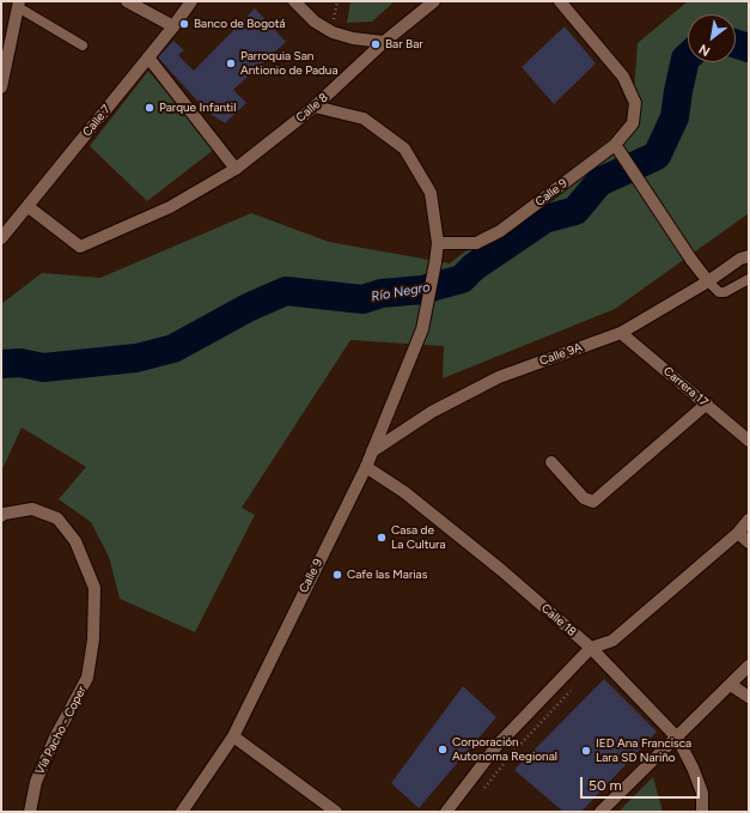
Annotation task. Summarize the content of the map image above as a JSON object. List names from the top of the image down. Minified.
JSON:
{"streets":{"street":["Calle 8","Calle 7","Calle 9","Calle 9A","Carrera 17","Calle 18","Vía Pacho - Coper"]},"crossings":[["Calle 8","Calle 7"],["Calle 9","Calle 9A"],["Calle 9","Calle 18"],["Calle 9A","Carrera 17"]],"water":["Río Negro"],"places":["Banco de Bogotá","Bar Bar","Parroquia San Antionio de Padua","Parque Infantil","Casa de La Cultura","Cafe las Marias","Corporación Autonoma Regional","IED Ana Francisca Lara SD Nariño"],"scale_bar":"50 m","north":"bottom left"}
